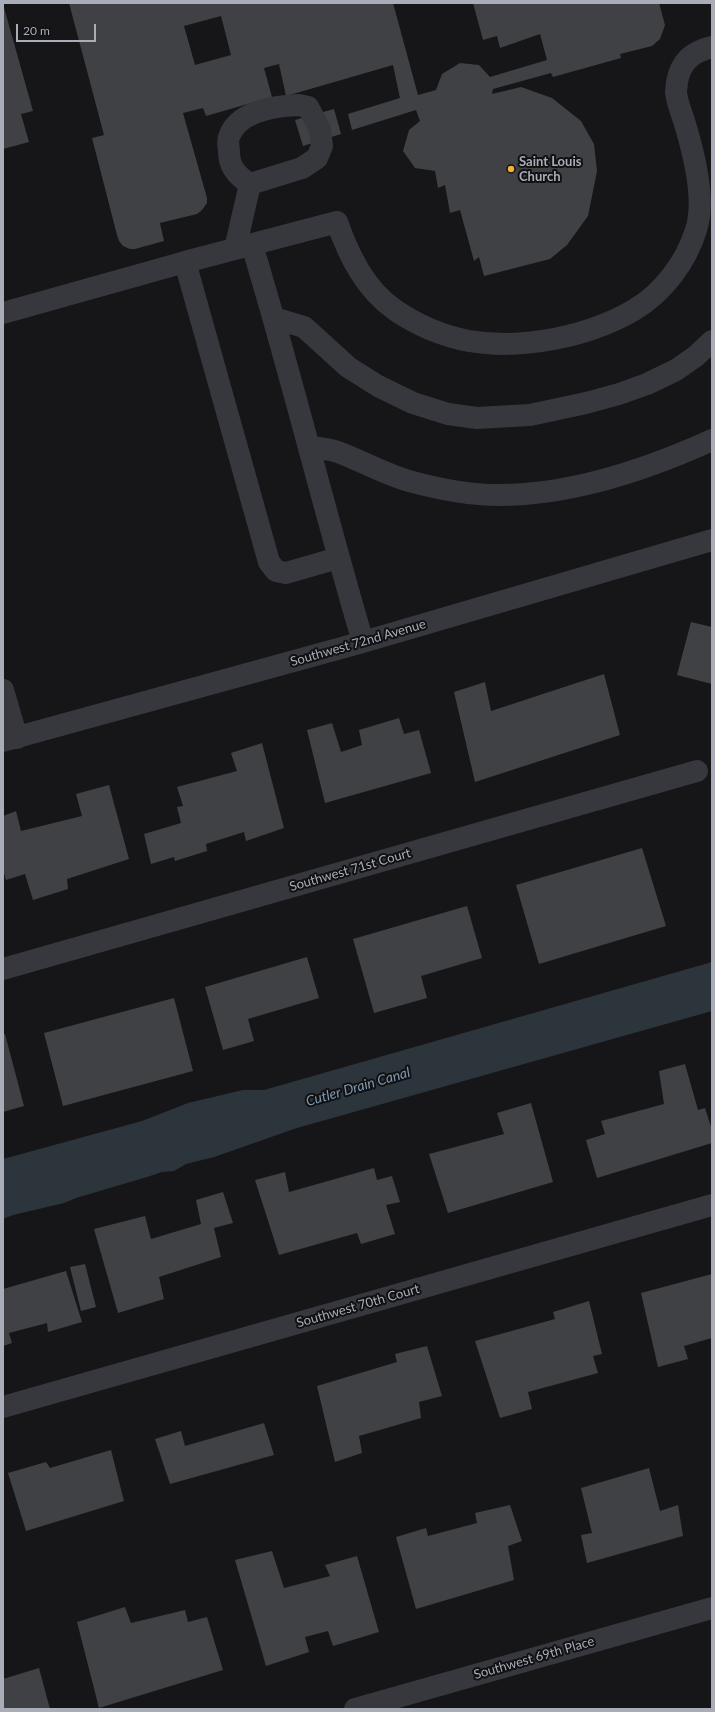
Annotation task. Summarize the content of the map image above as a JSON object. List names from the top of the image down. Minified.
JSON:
{"streets":{"street":["Southwest 72nd Avenue","Southwest 71st Court","Southwest 70th Court","Southwest 69th Place"]},"water":["Cutler Drain Canal"],"places":["Saint Louis Church"],"scale_bar":"20 m"}
